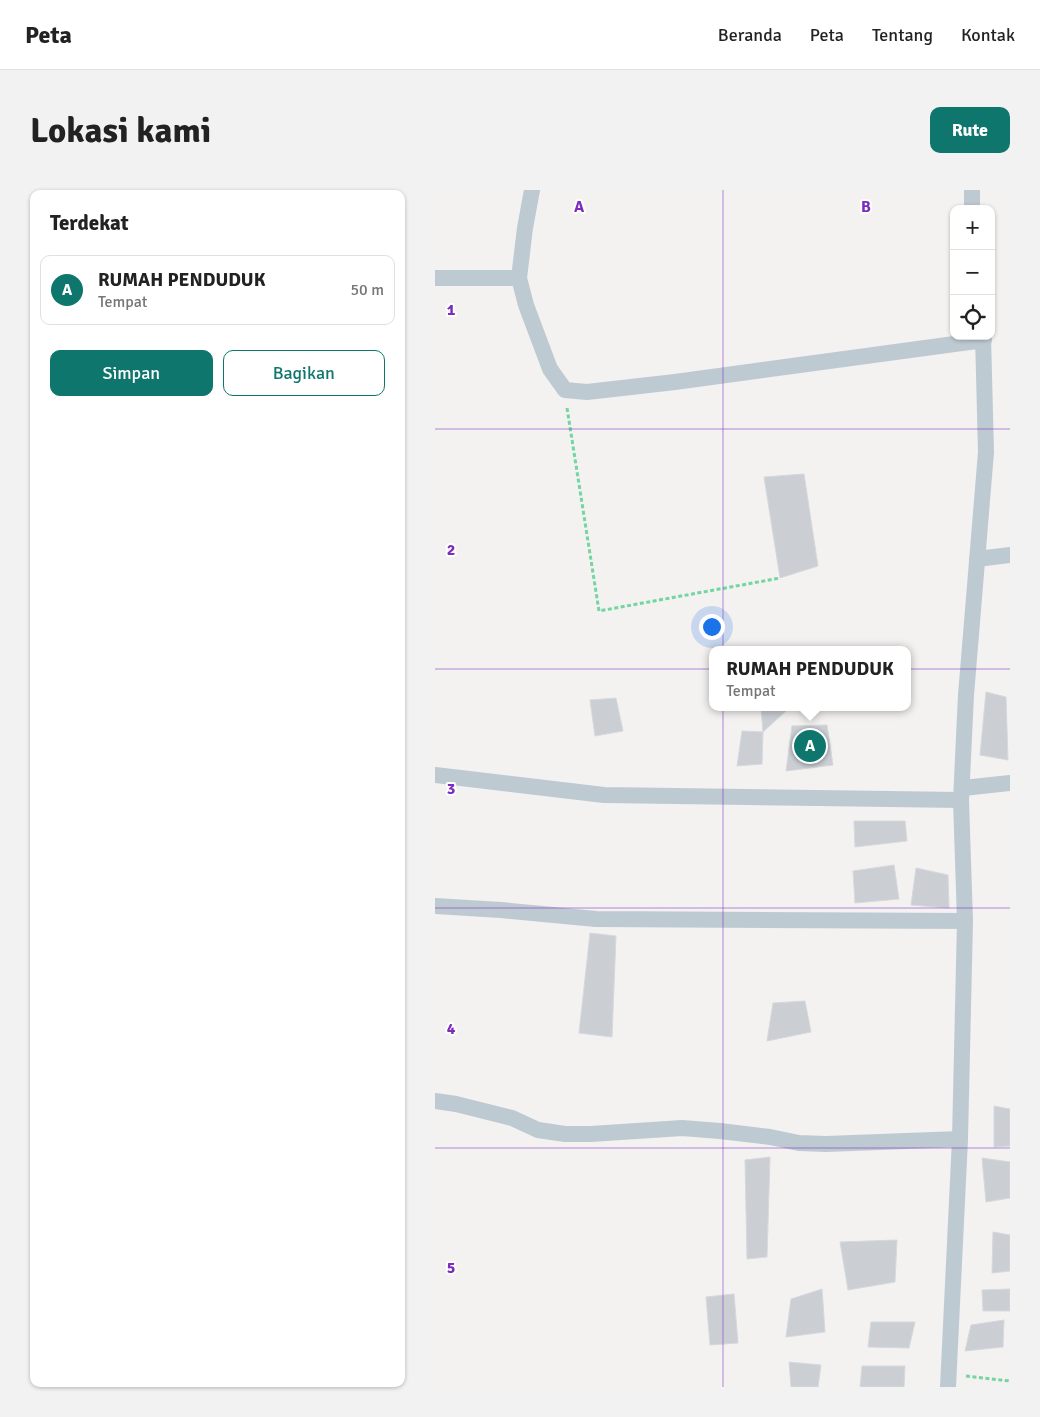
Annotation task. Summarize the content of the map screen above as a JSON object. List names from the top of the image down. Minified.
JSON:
{"page":{"header":"Peta","nav":["Beranda","Peta","Tentang","Kontak"],"buttons":["Rute",["Simpan","Bagikan"]],"title":"Lokasi kami","heading":"Terdekat","map_buttons":["+","−"],"list":[{"mark":"A","name":"RUMAH PENDUDUK","note":"Tempat","value":"50 m"}],"popup":["RUMAH PENDUDUK","Tempat"],"pins":"A"},"grid":{"columns":["A","B"],"rows":["1","2","3","4","5"]}}
